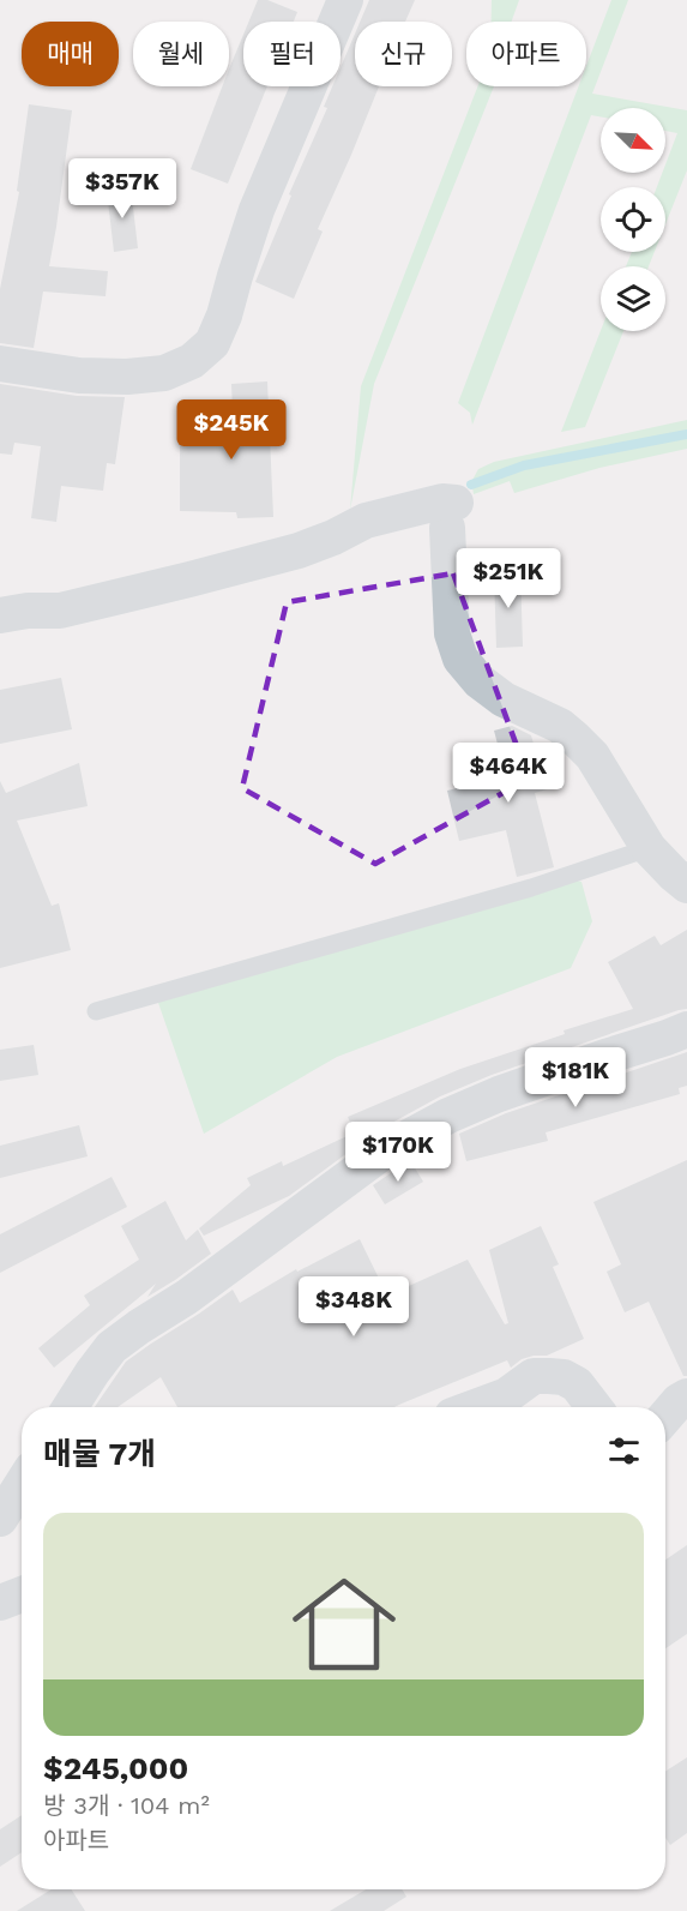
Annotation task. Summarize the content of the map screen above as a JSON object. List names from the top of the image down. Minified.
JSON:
{"north":"bottom right","page":{"chip":["매매","월세","필터","신규","아파트"],"price":["$357K","$245K","$251K","$464K","$181K","$170K","$348K"],"heading":"매물 7개","list":[{"name":"$245,000","note":"방 3개 · 104 m² · 아파트"}]}}
